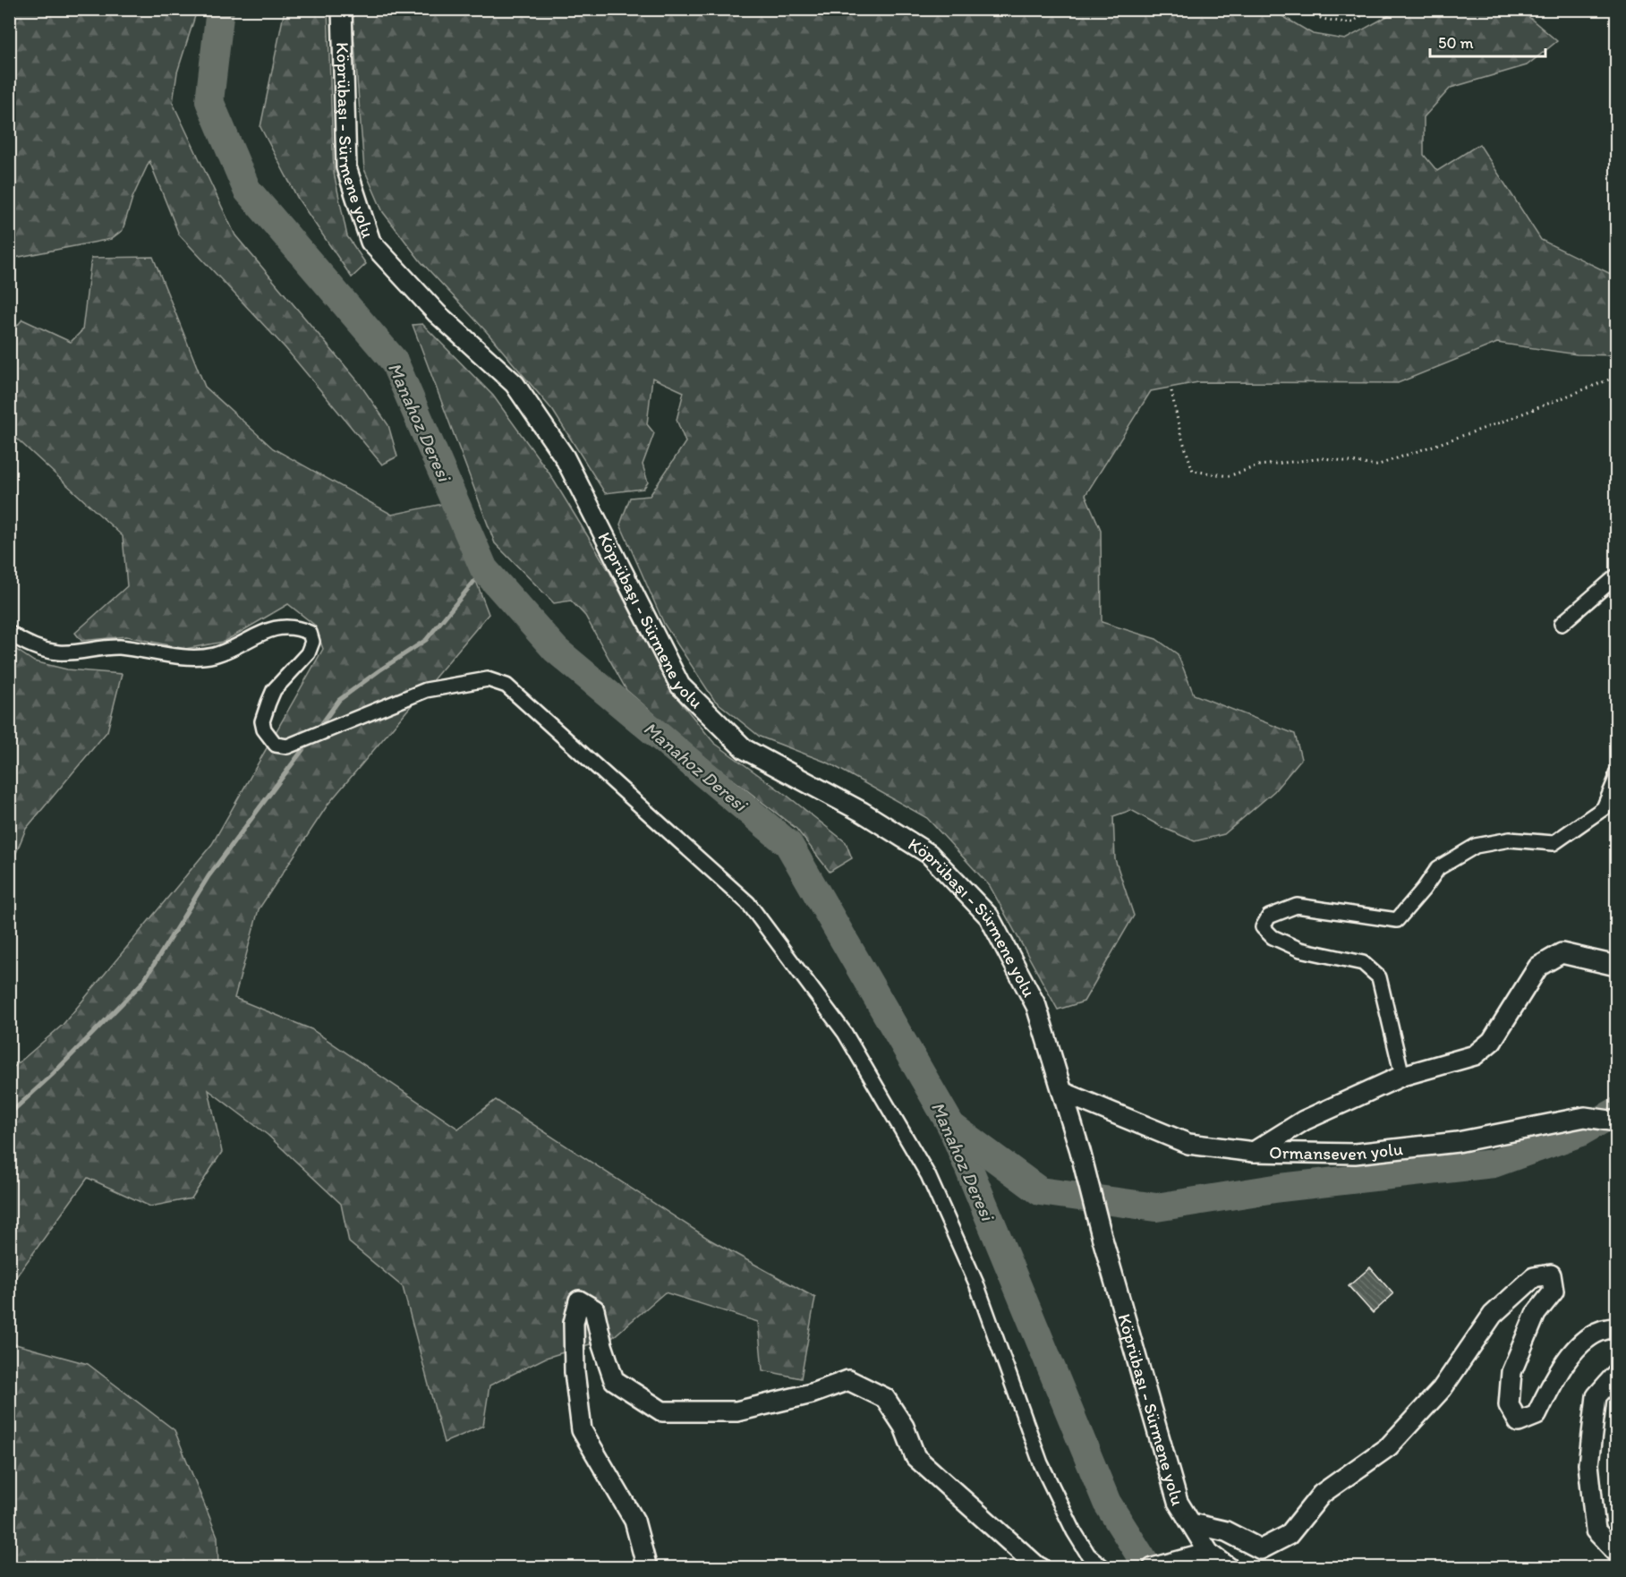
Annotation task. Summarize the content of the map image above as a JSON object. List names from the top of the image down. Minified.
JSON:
{"streets":{"main road":["Köprübaşı - Sürmene yolu","Ormanseven yolu"]},"crossings":[["Köprübaşı - Sürmene yolu","Ormanseven yolu"]],"water":["Manahoz Deresi"],"scale_bar":"50 m"}
